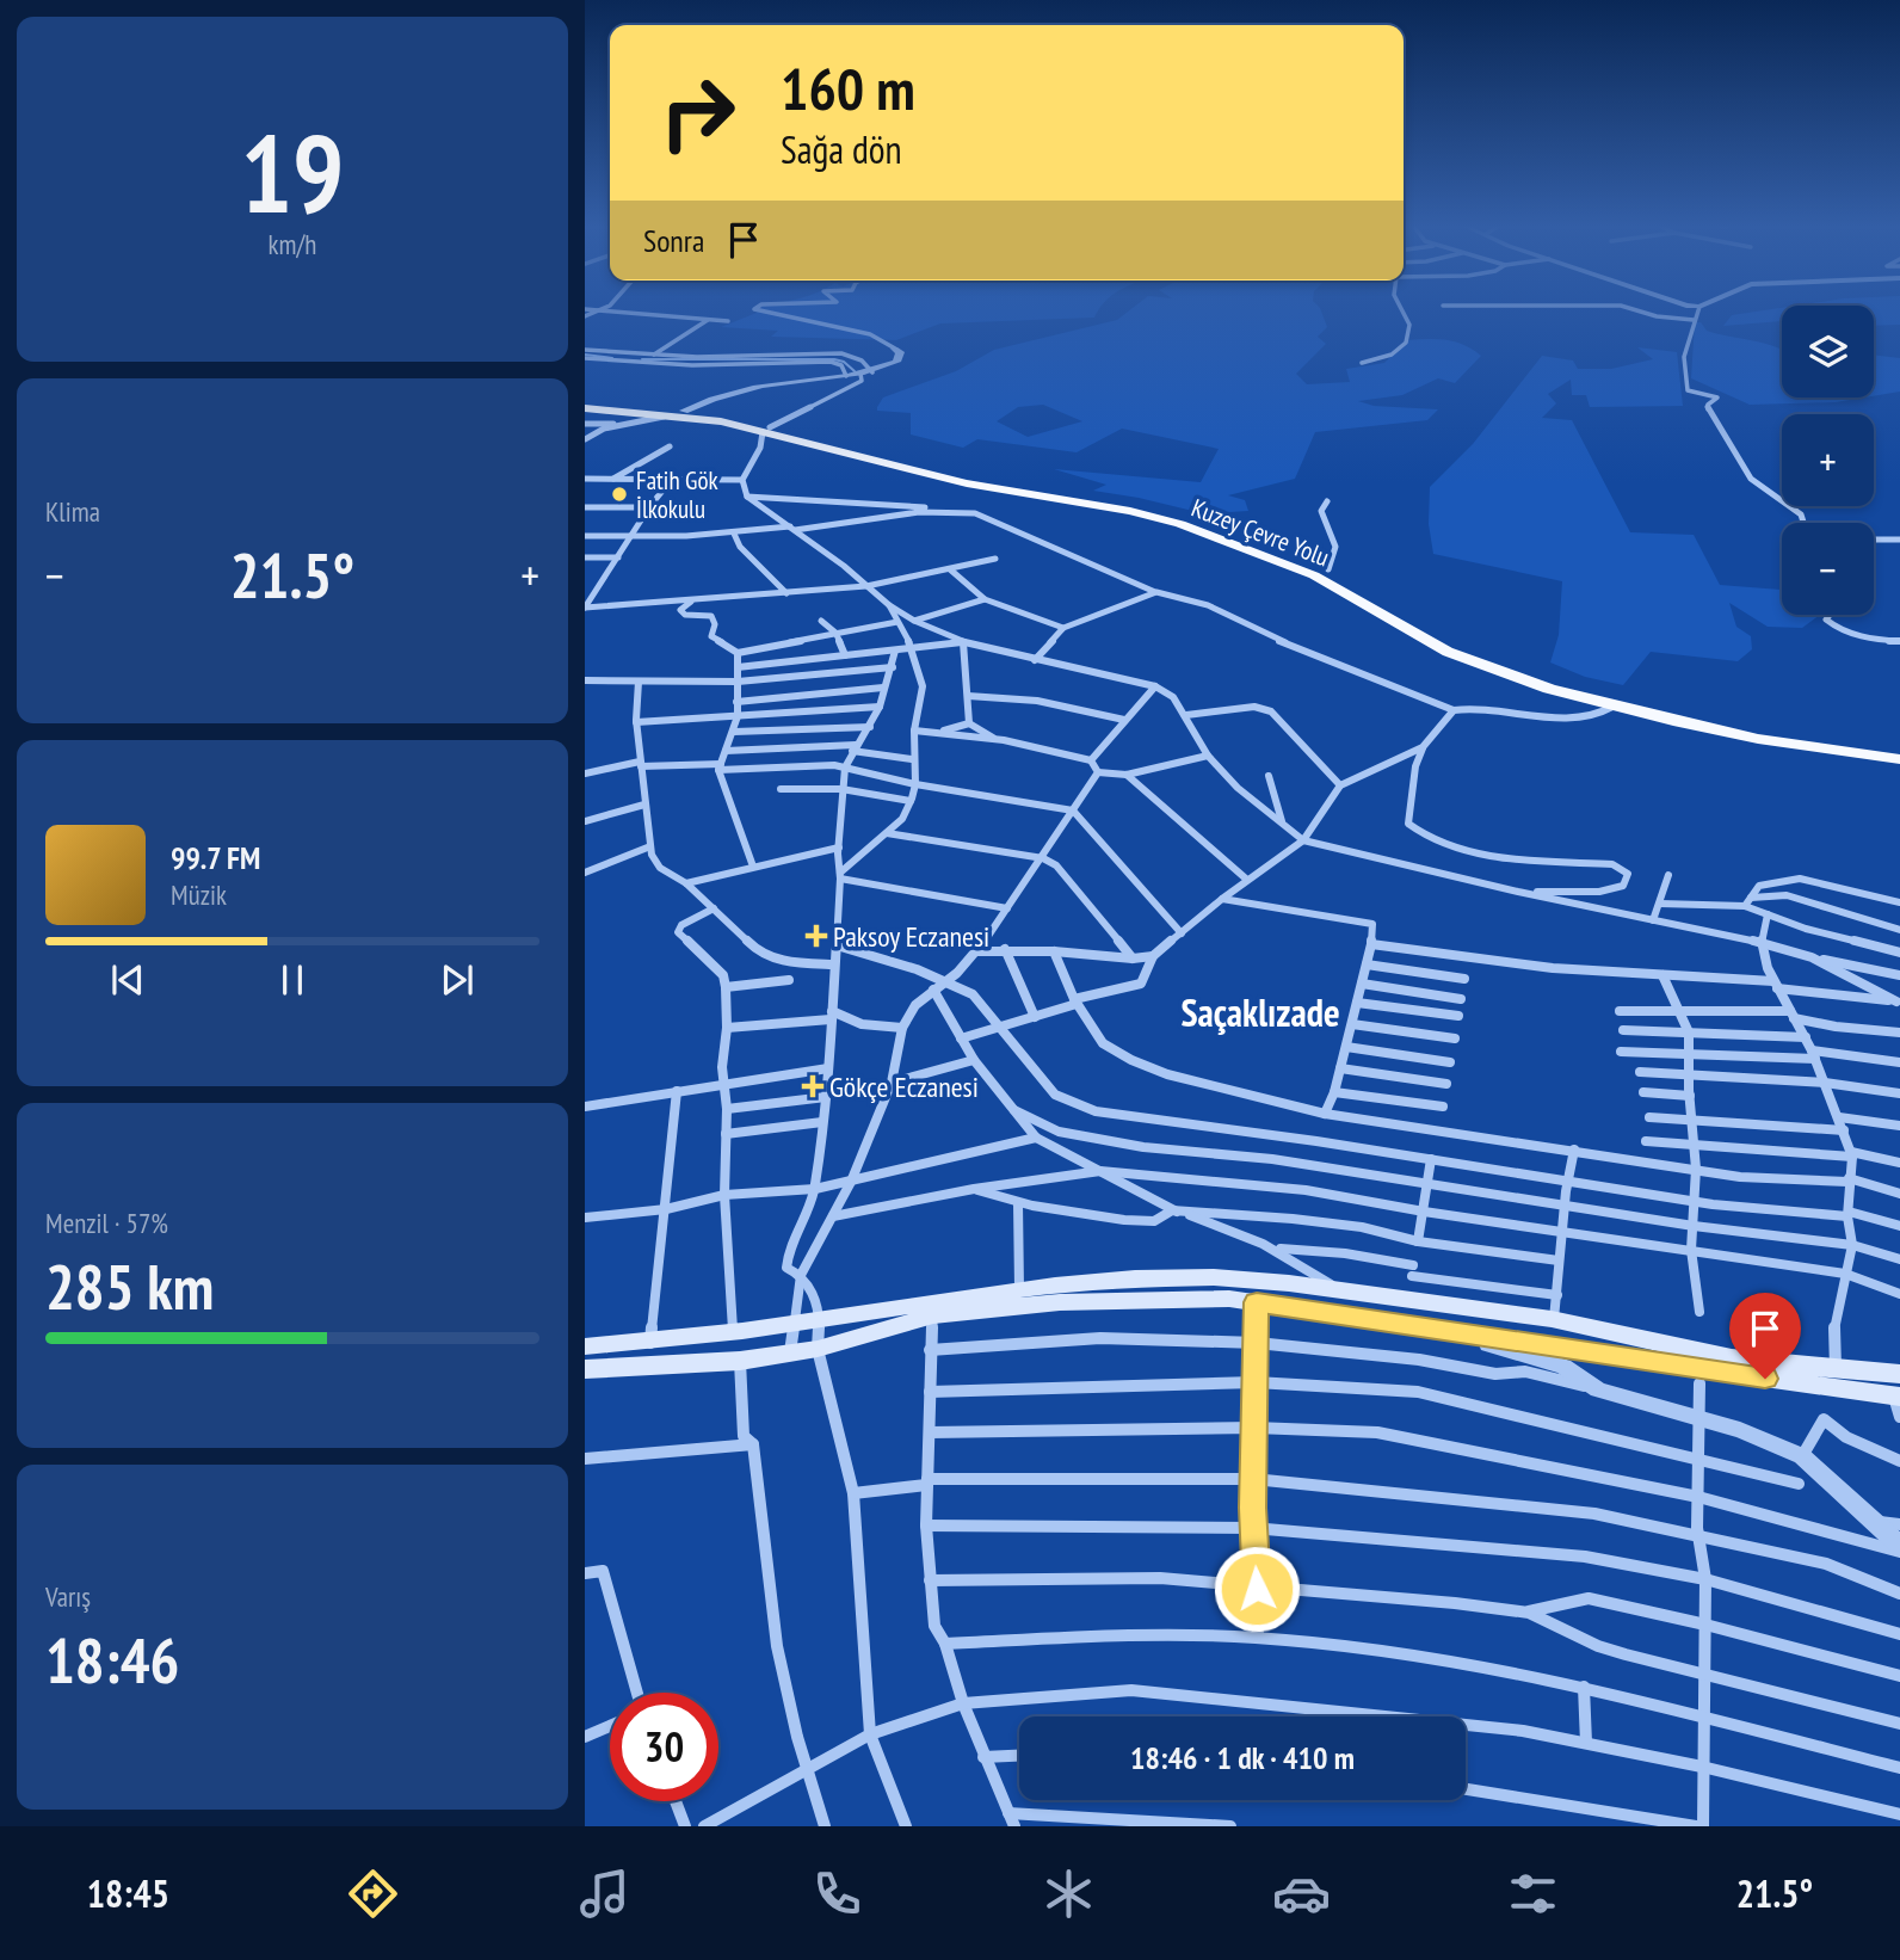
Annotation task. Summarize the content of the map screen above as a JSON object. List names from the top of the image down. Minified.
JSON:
{"streets":{"main road":["Kuzey Çevre Yolu"]},"districts":["Saçaklızade"],"places":{"other":["Fatih Gök İlkokulu"],"health":["Paksoy Eczanesi","Gökçe Eczanesi"]},"page":{"tile":[["19","km/h"],"Klima",["Menzil · 57%","285 km"],["Varış","18:46"]],"turn":["160 m","Sağa dön"],"then":"Sonra","map_buttons":["+","−"],"heat":["−","21.5°","+"],"song":["99.7 FM","Müzik"],"limit":"30","trip":"18:46 · 1 dk · 410 m","tabs":["18:45","21.5°"]}}
